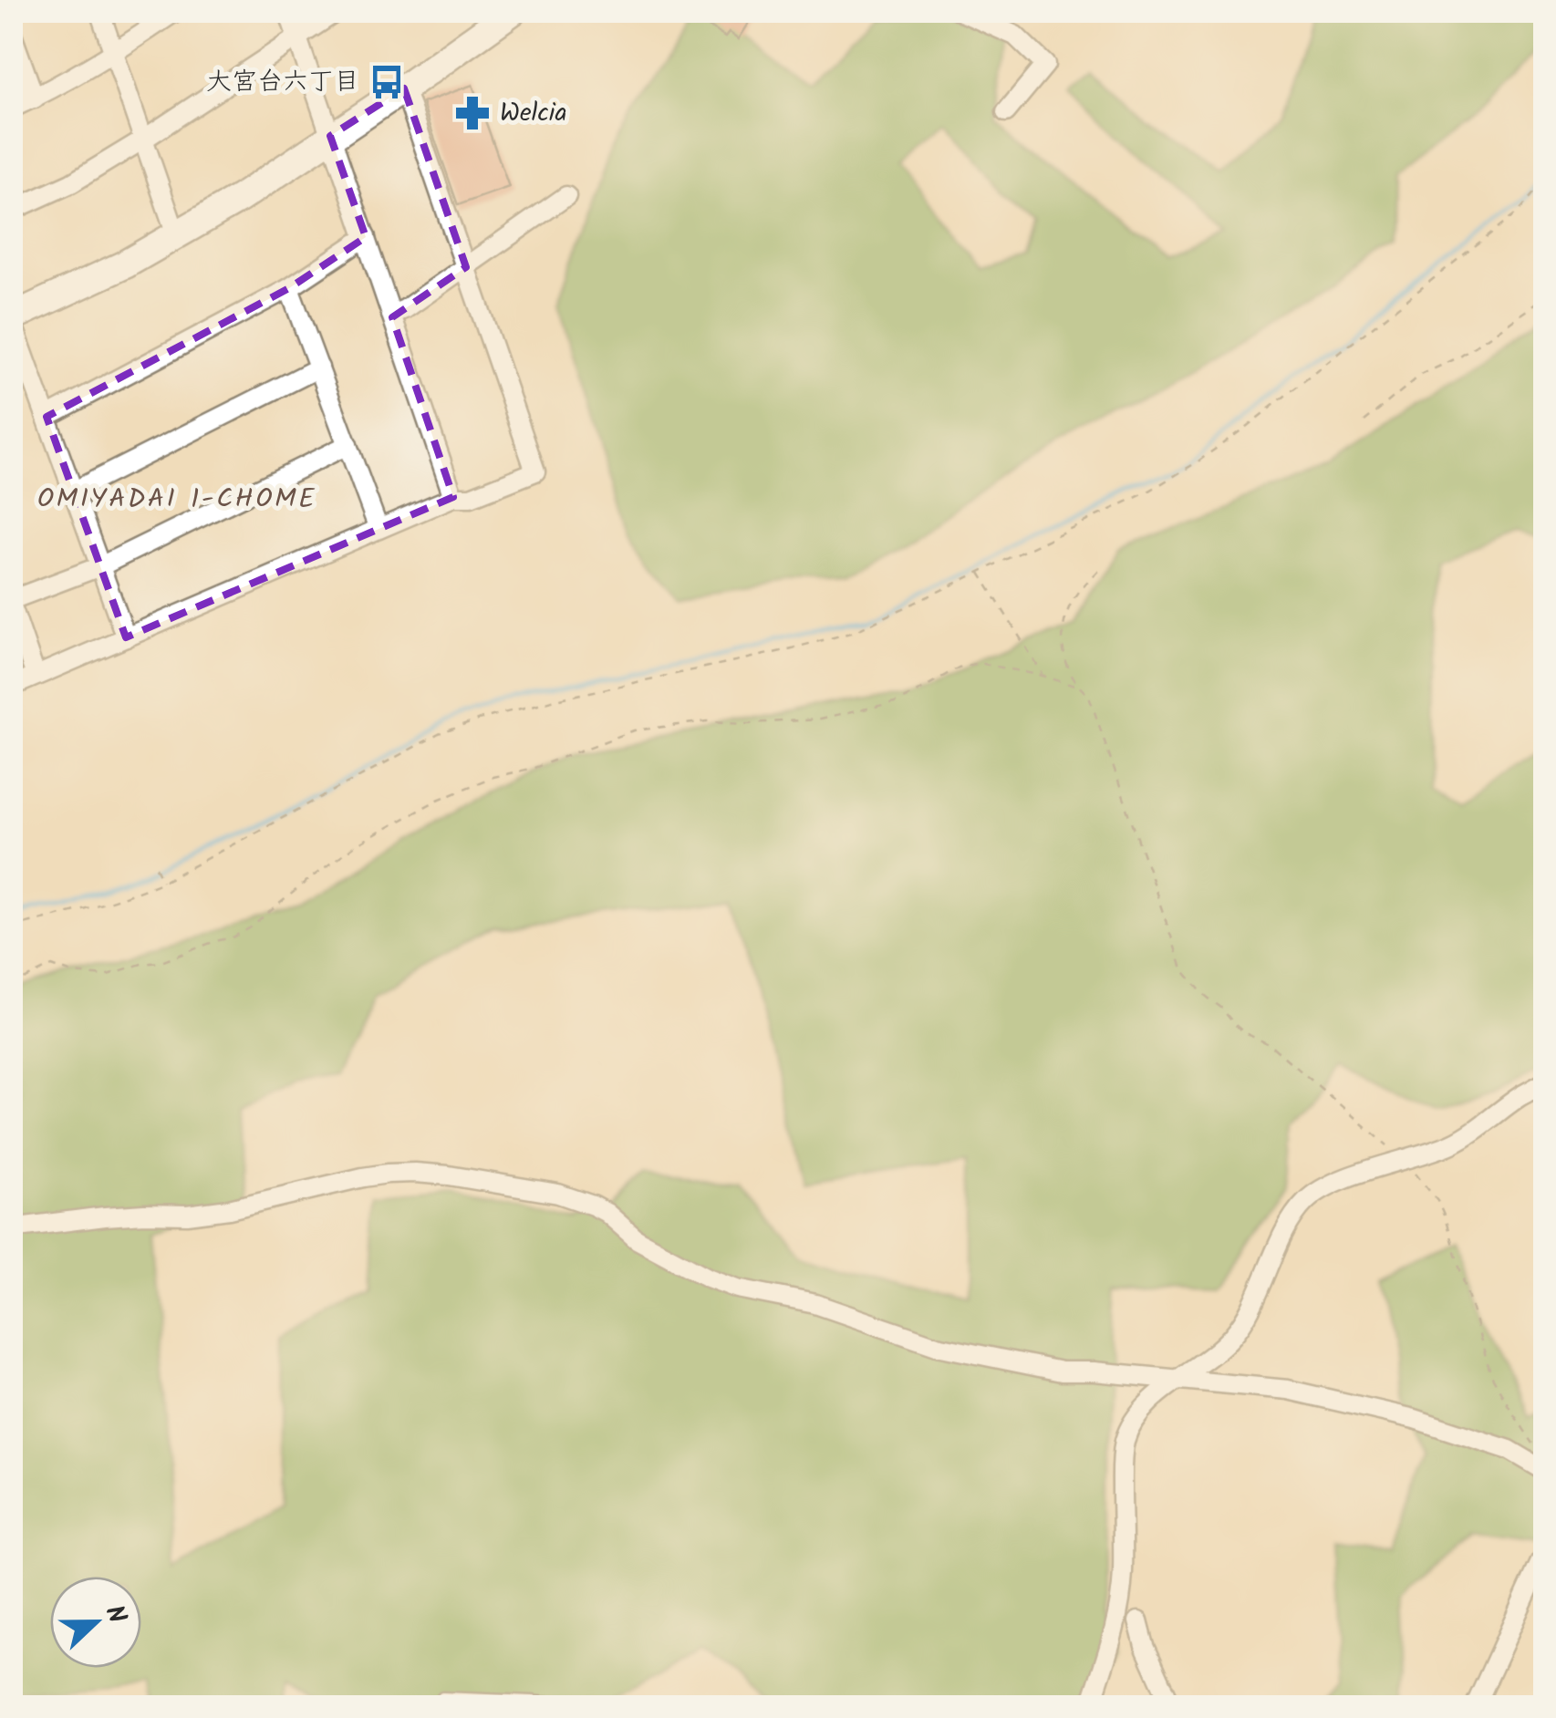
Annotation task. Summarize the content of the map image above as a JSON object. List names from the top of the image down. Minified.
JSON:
{"districts":["OMIYADAI 1-CHOME"],"places":{"bus stop":["大宮台六丁目"],"pharmacy":["Welcia"]},"north":"right"}
